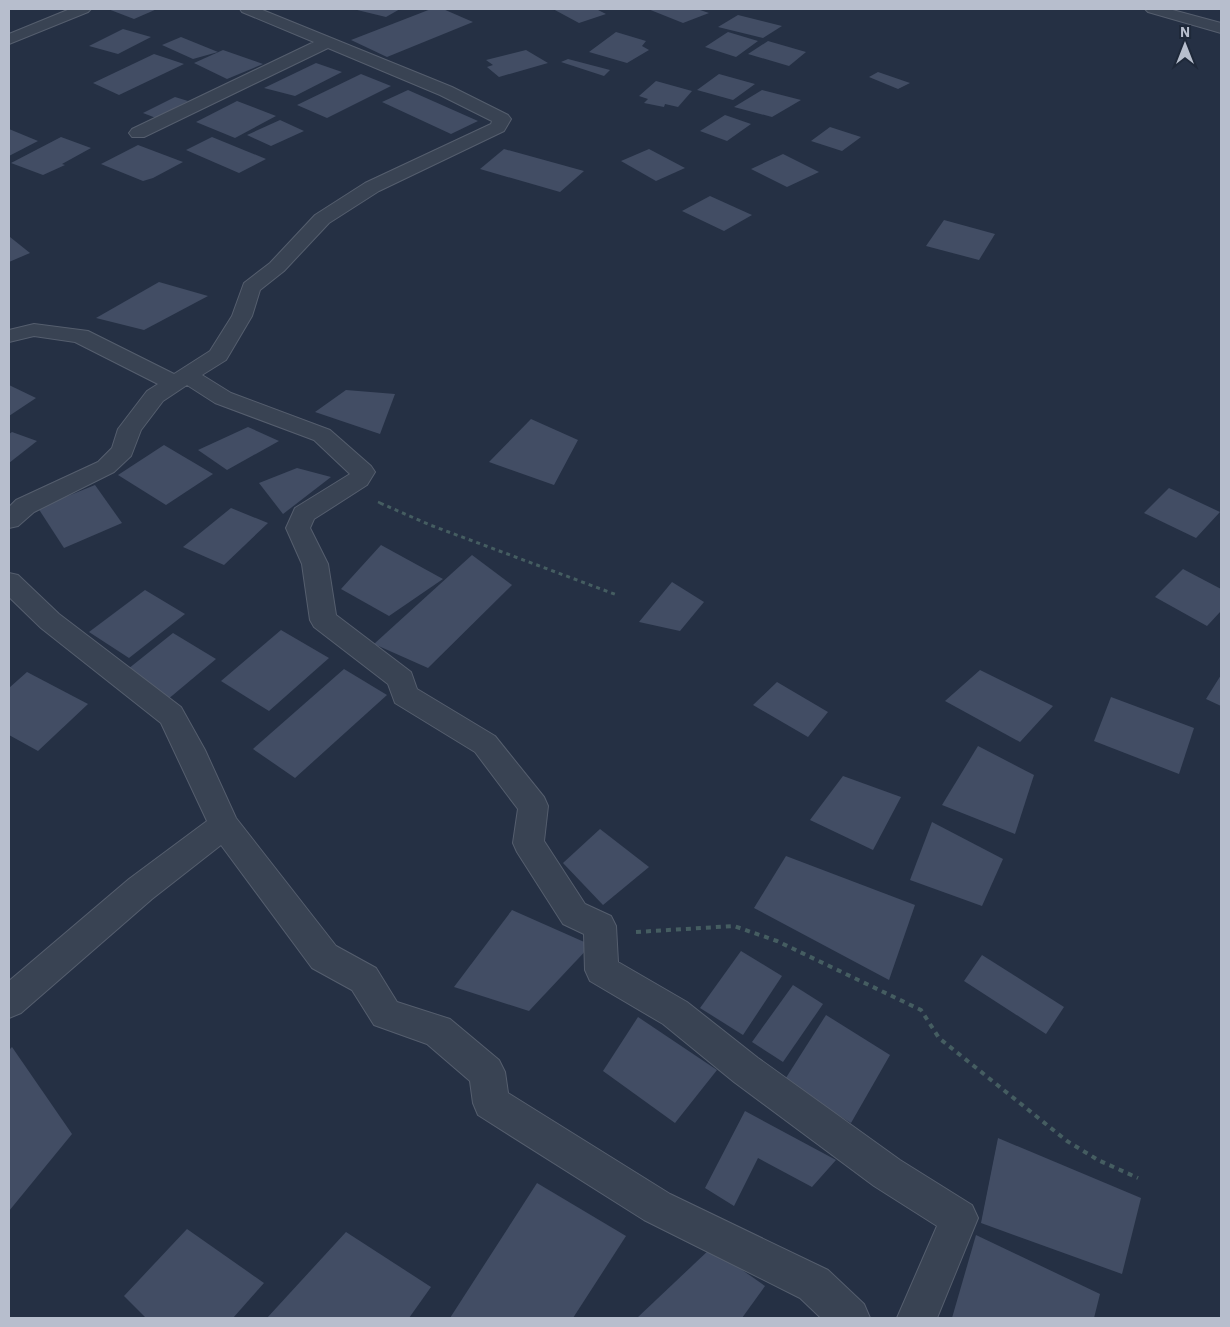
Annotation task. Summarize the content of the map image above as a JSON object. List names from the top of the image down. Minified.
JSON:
{"north":"top"}
